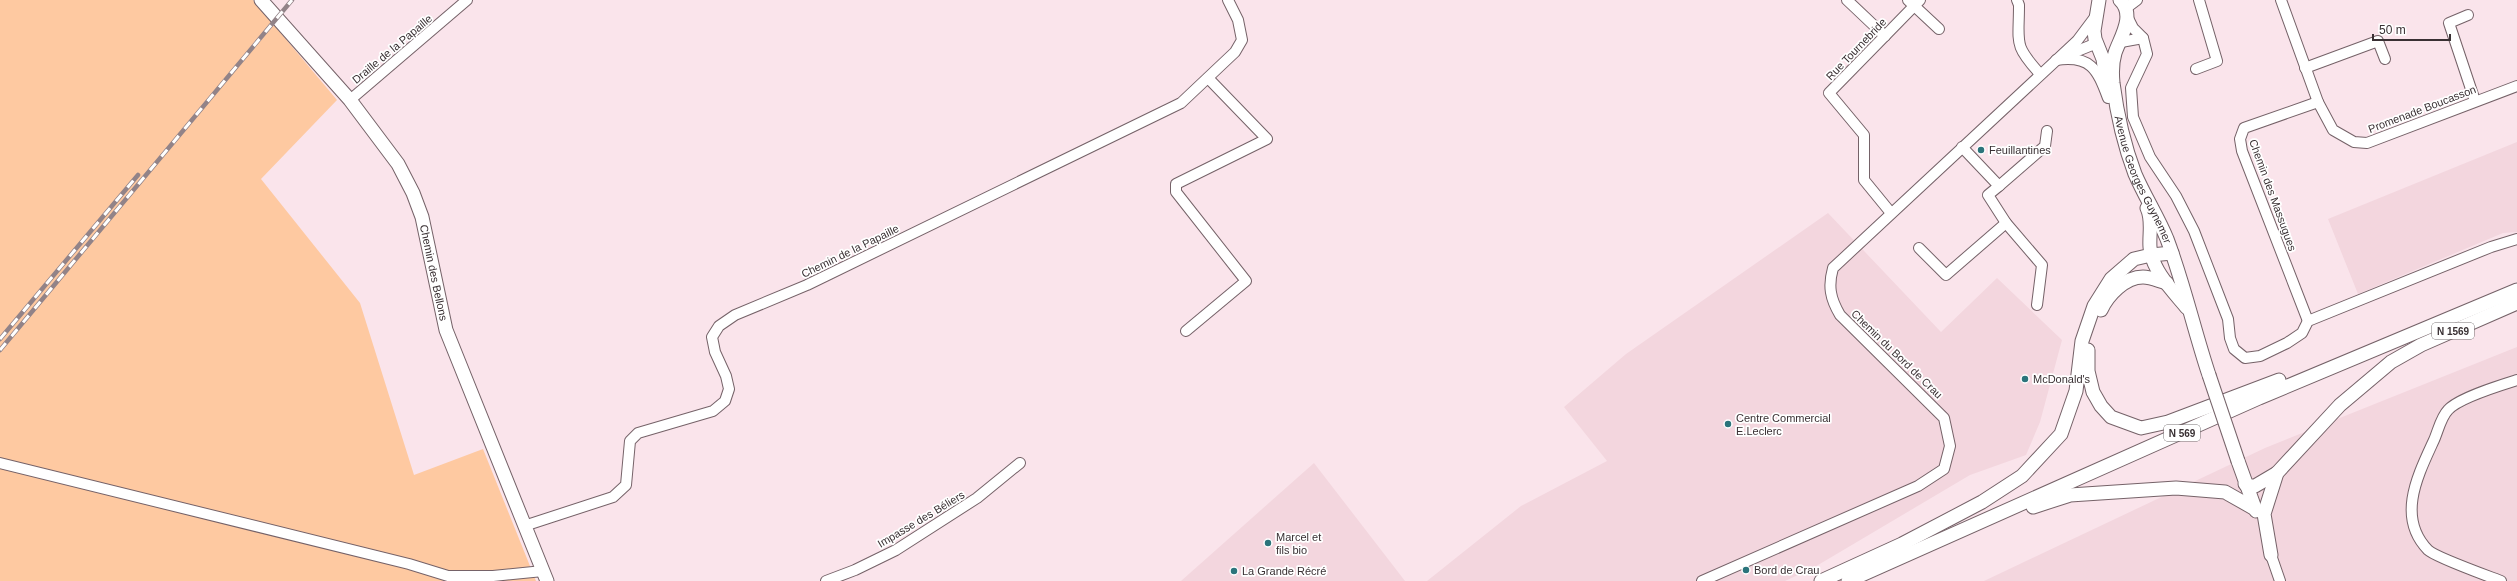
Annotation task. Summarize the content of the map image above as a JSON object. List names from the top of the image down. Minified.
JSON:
{"streets":{"main road":["Avenue Georges Guynemer","Chemin des Bellons","N 1569","N 569"],"street":["Draille de la Papaille","Rue Tournebride","Promenade Boucasson","Chemin des Massugues","Chemin de la Papaille","Chemin du Bord de Crau","Impasse des Béliers"]},"crossings":[["Draille de la Papaille","Chemin des Bellons"],["Rue Tournebride","Chemin du Bord de Crau"],["Promenade Boucasson","Chemin des Massugues"],["Avenue Georges Guynemer","Chemin du Bord de Crau"],["Avenue Georges Guynemer","N 569"],["Chemin de la Papaille","Chemin des Bellons"]],"places":["Feuillantines","McDonald's","Centre Commercial E.Leclerc","Marcel et fils bio","Bord de Crau","La Grande Récré"],"scale_bar":"50 m"}
